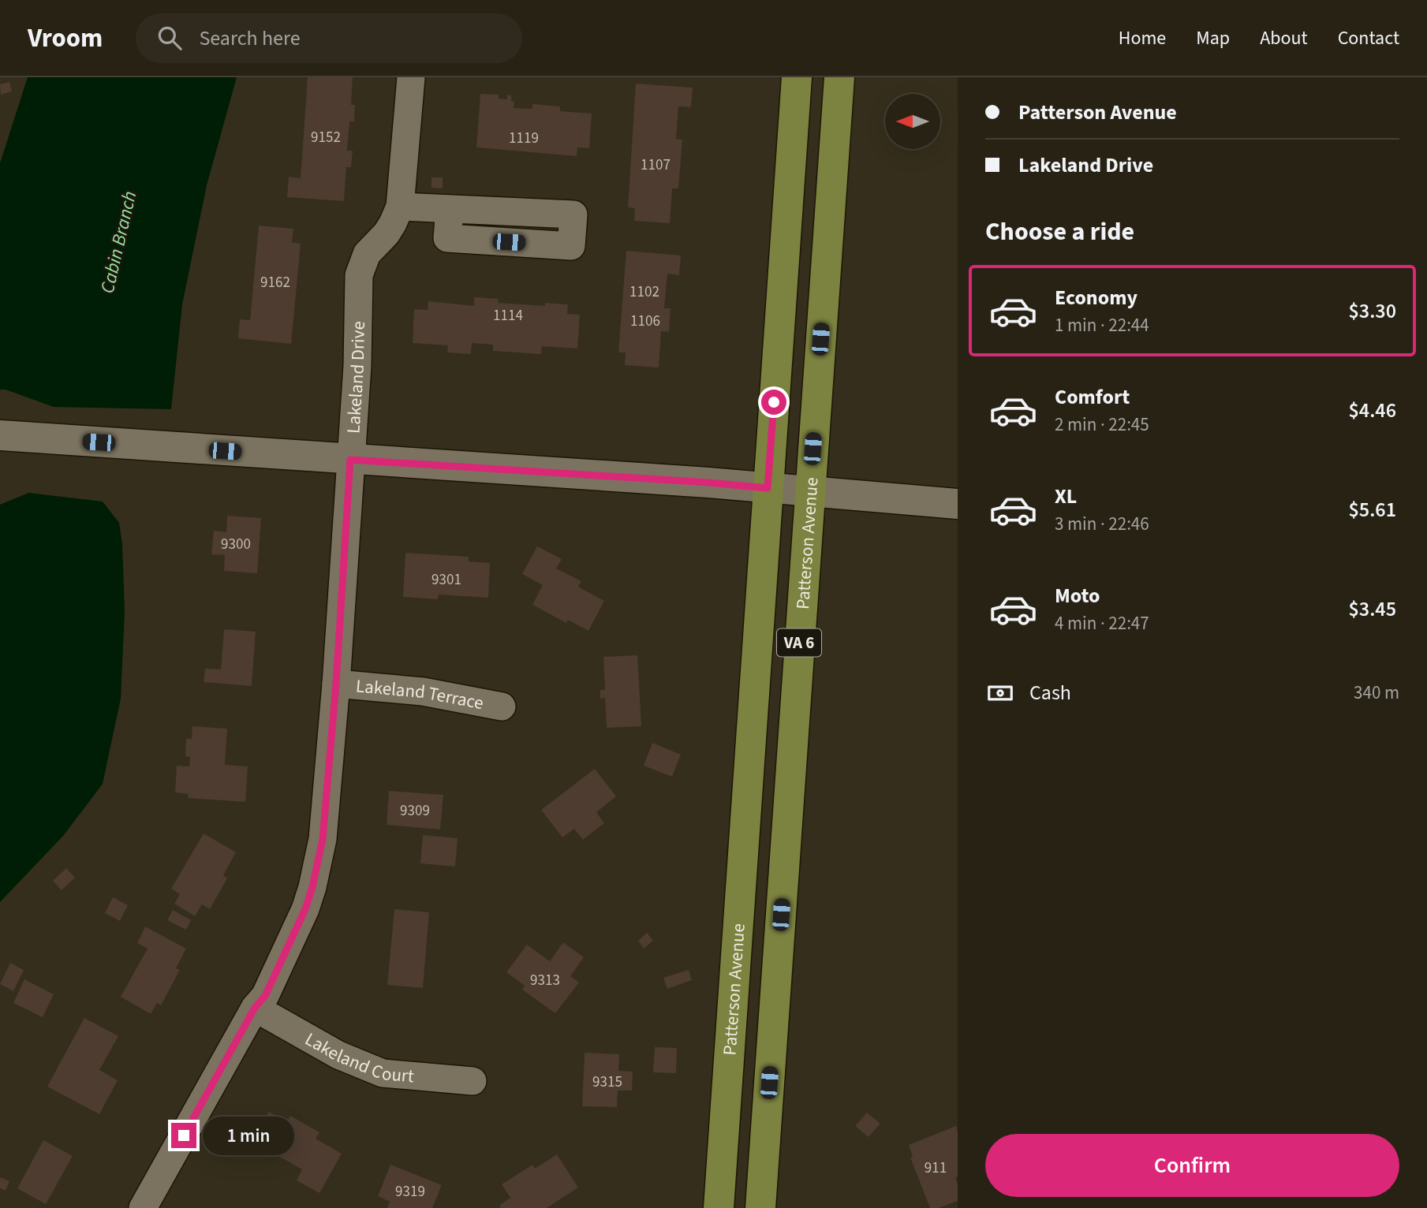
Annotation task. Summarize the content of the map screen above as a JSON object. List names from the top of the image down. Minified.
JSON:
{"streets":{"main road":["Patterson Avenue","VA 6"],"street":["Lakeland Drive","Lakeland Terrace","Lakeland Court"]},"crossings":[["Lakeland Drive","Lakeland Terrace"],["Lakeland Drive","Lakeland Court"]],"water":["Cabin Branch"],"house_numbers":["9152","1119","1107","9162","1102","1114","1106","9300","9301","9309","9313","9315","911","9319"],"north":"left","page":{"header":"Vroom","search":"Search here","nav":["Home","Map","About","Contact"],"banner":["Patterson Avenue","Lakeland Drive"],"heading":"Choose a ride","list":[{"name":"Economy","note":"1 min · 22:44","value":"$3.30"},{"name":"Comfort","note":"2 min · 22:45","value":"$4.46"},{"name":"XL","note":"3 min · 22:46","value":"$5.61"},{"name":"Moto","note":"4 min · 22:47","value":"$3.45"}],"pay":["Cash","340 m"],"bubble":"1 min","buttons":"Confirm"}}
